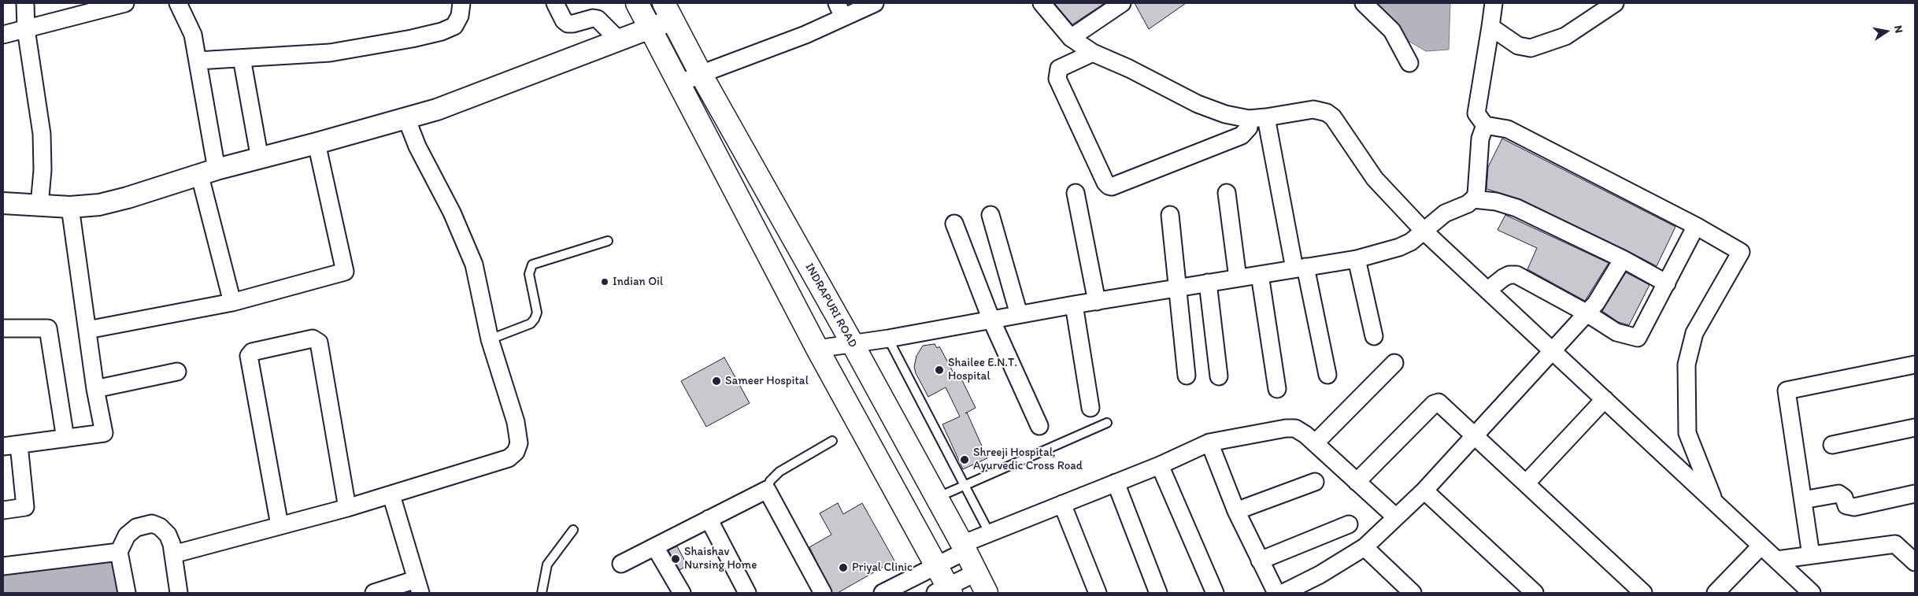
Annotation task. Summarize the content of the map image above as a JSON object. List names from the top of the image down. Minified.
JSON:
{"streets":{"main road":["INDRAPURI ROAD"]},"places":["Indian Oil","Shailee E.N.T. Hospital","Sameer Hospital","Shreeji Hospital, Ayurvedic Cross Road","Shaishav Nursing Home","Priyal Clinic"],"north":"right"}
